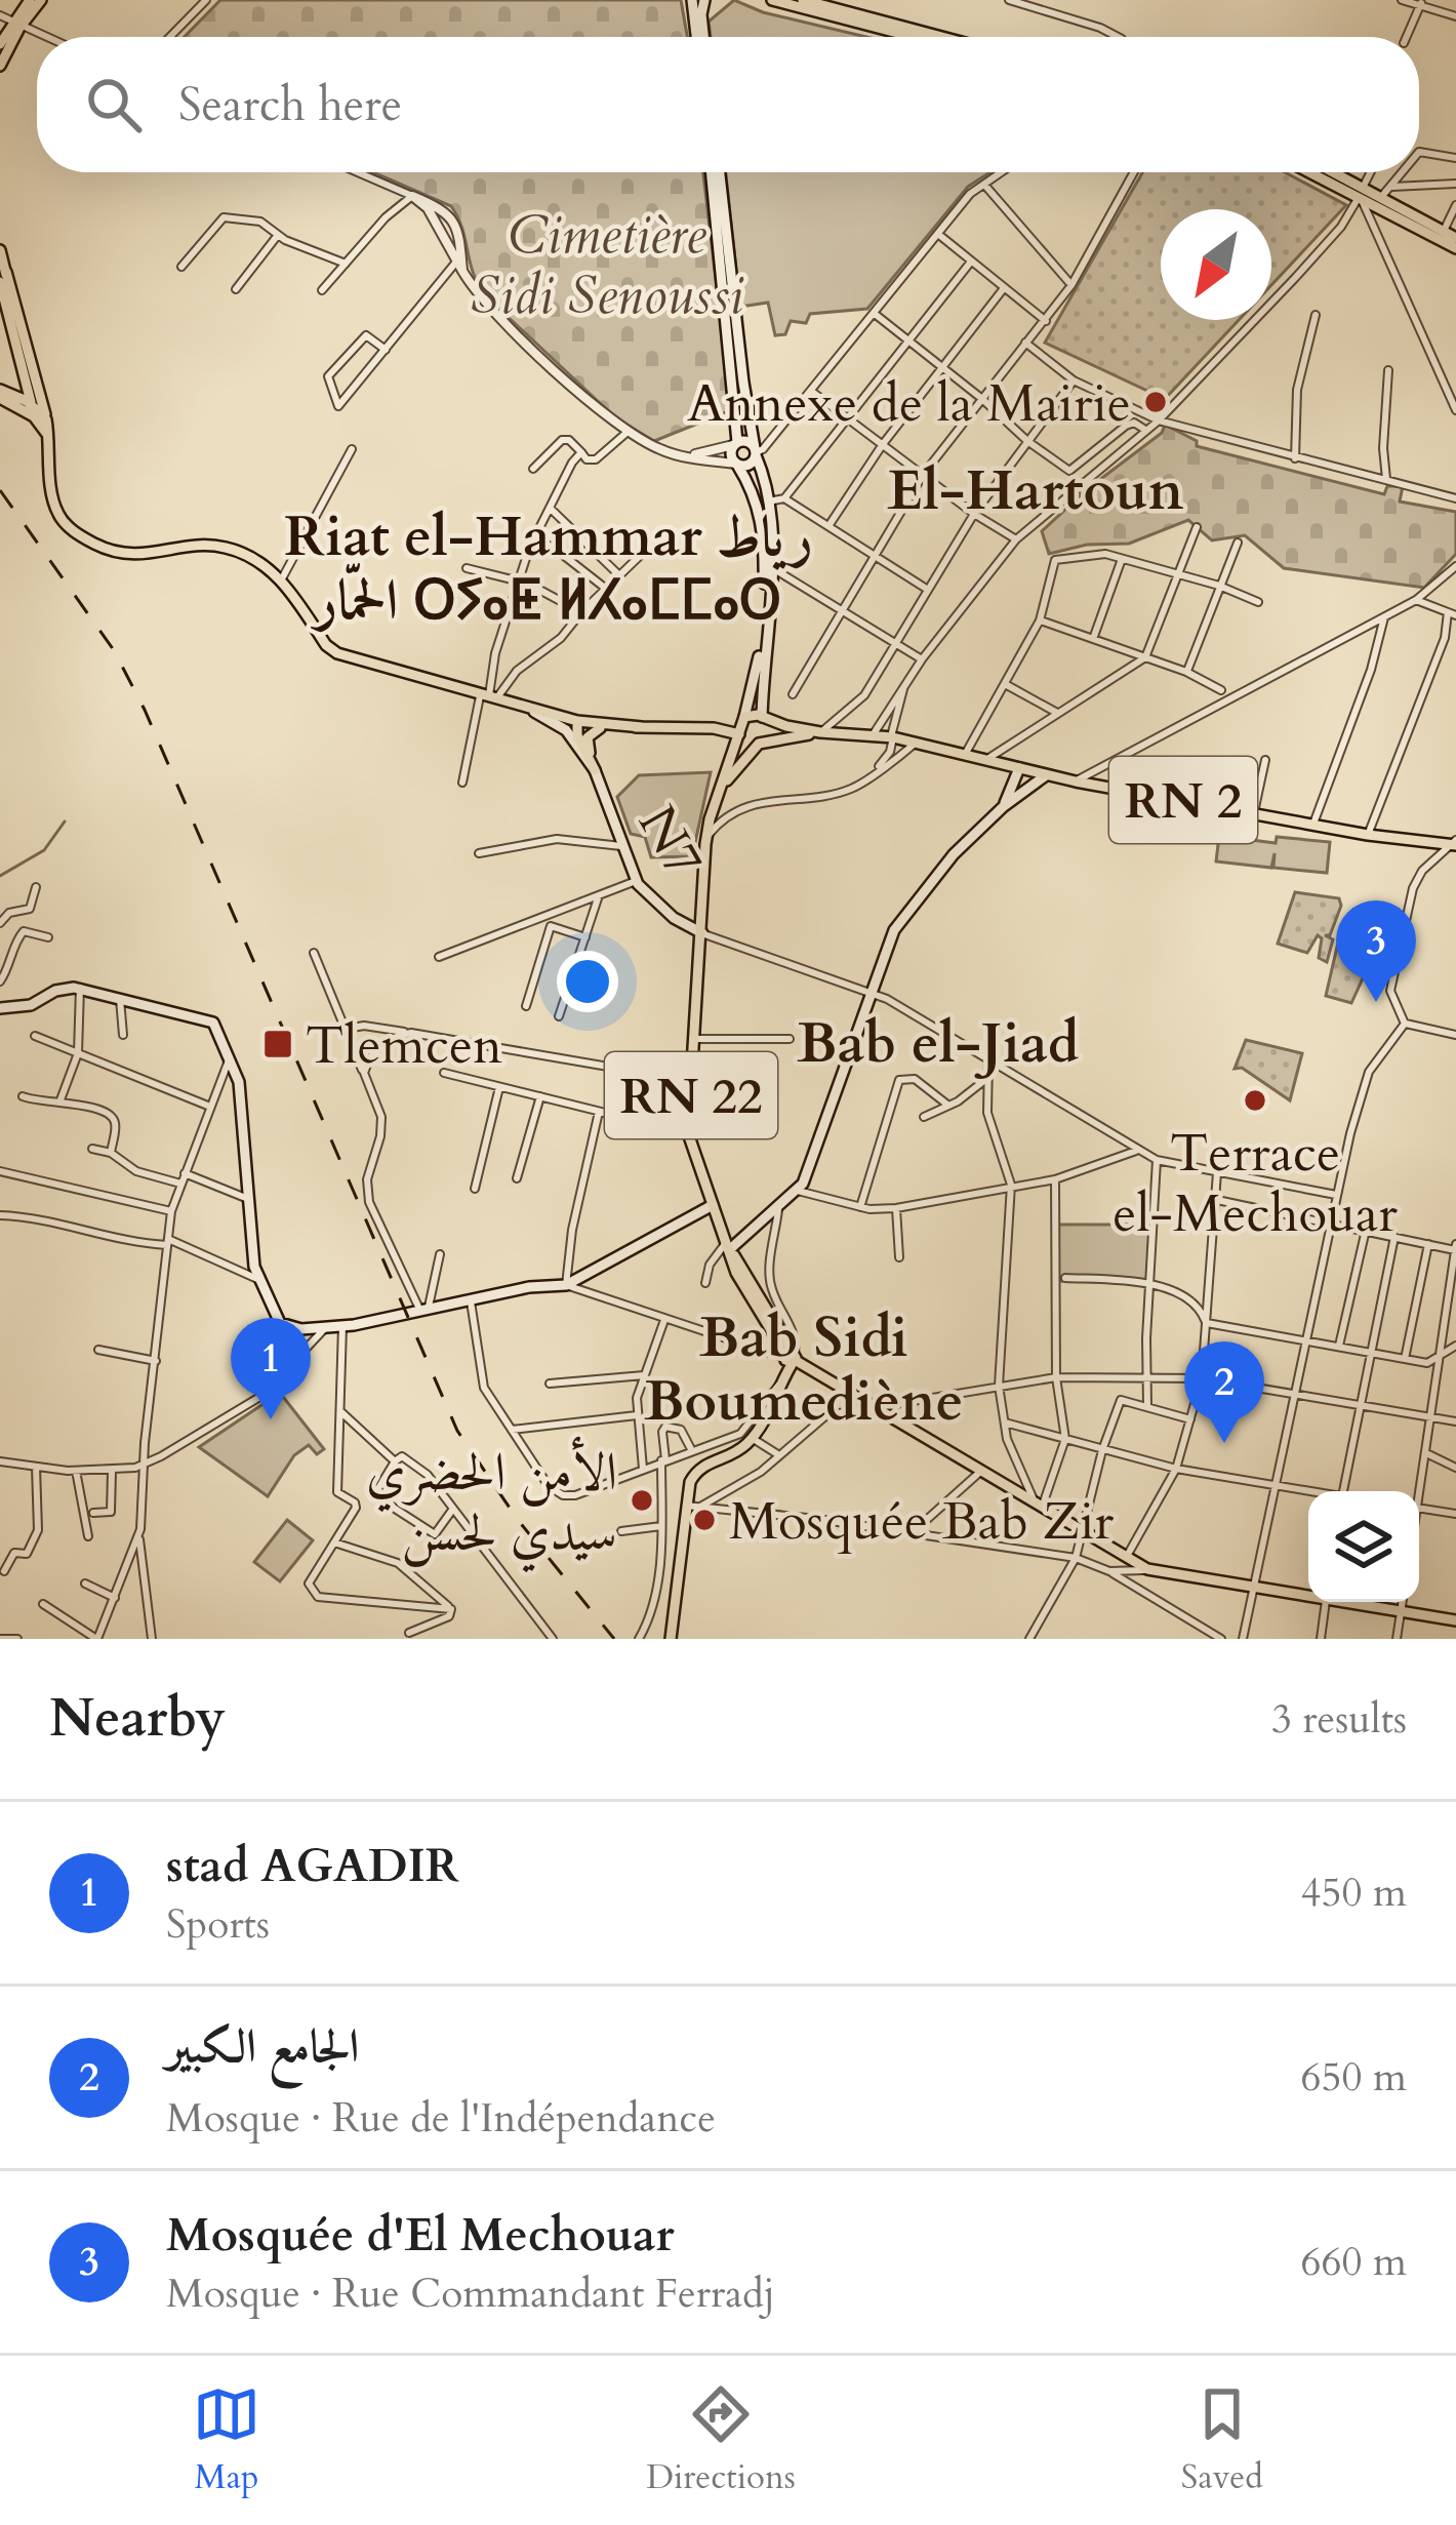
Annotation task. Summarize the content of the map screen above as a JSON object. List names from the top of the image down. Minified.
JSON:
{"streets":{"main road":["RN 2","N7","RN 22"]},"crossings":[["RN 2","RN 22"],["N7","RN 22"]],"districts":["El-Hartoun","Riat el-Hammar رياط الحمّار ⵔⵢⴰⵟ ⵍⵃⴰⵎⵎⴰⵔ","Bab el-Jiad","Bab Sidi Boumediène"],"parks":["Cimetière Sidi Senoussi"],"places":{"other":["Annexe de la Mairie","Terrace el-Mechouar","الأمن الحضري سيدي لحسن","Mosquée Bab Zir"],"transit":["Tlemcen"]},"north":"bottom left","page":{"search":"Search here","pins":["3","1","2"],"heading":["Nearby","3 results"],"list":[{"mark":"1","name":"stad AGADIR","note":"Sports","value":"450 m"},{"mark":"2","name":"الجامع الكبير","note":"Mosque · Rue de l'Indépendance","value":"650 m"},{"mark":"3","name":"Mosquée d'El Mechouar","note":"Mosque · Rue Commandant Ferradj","value":"660 m"}],"nav":["Map","Directions","Saved"]}}
